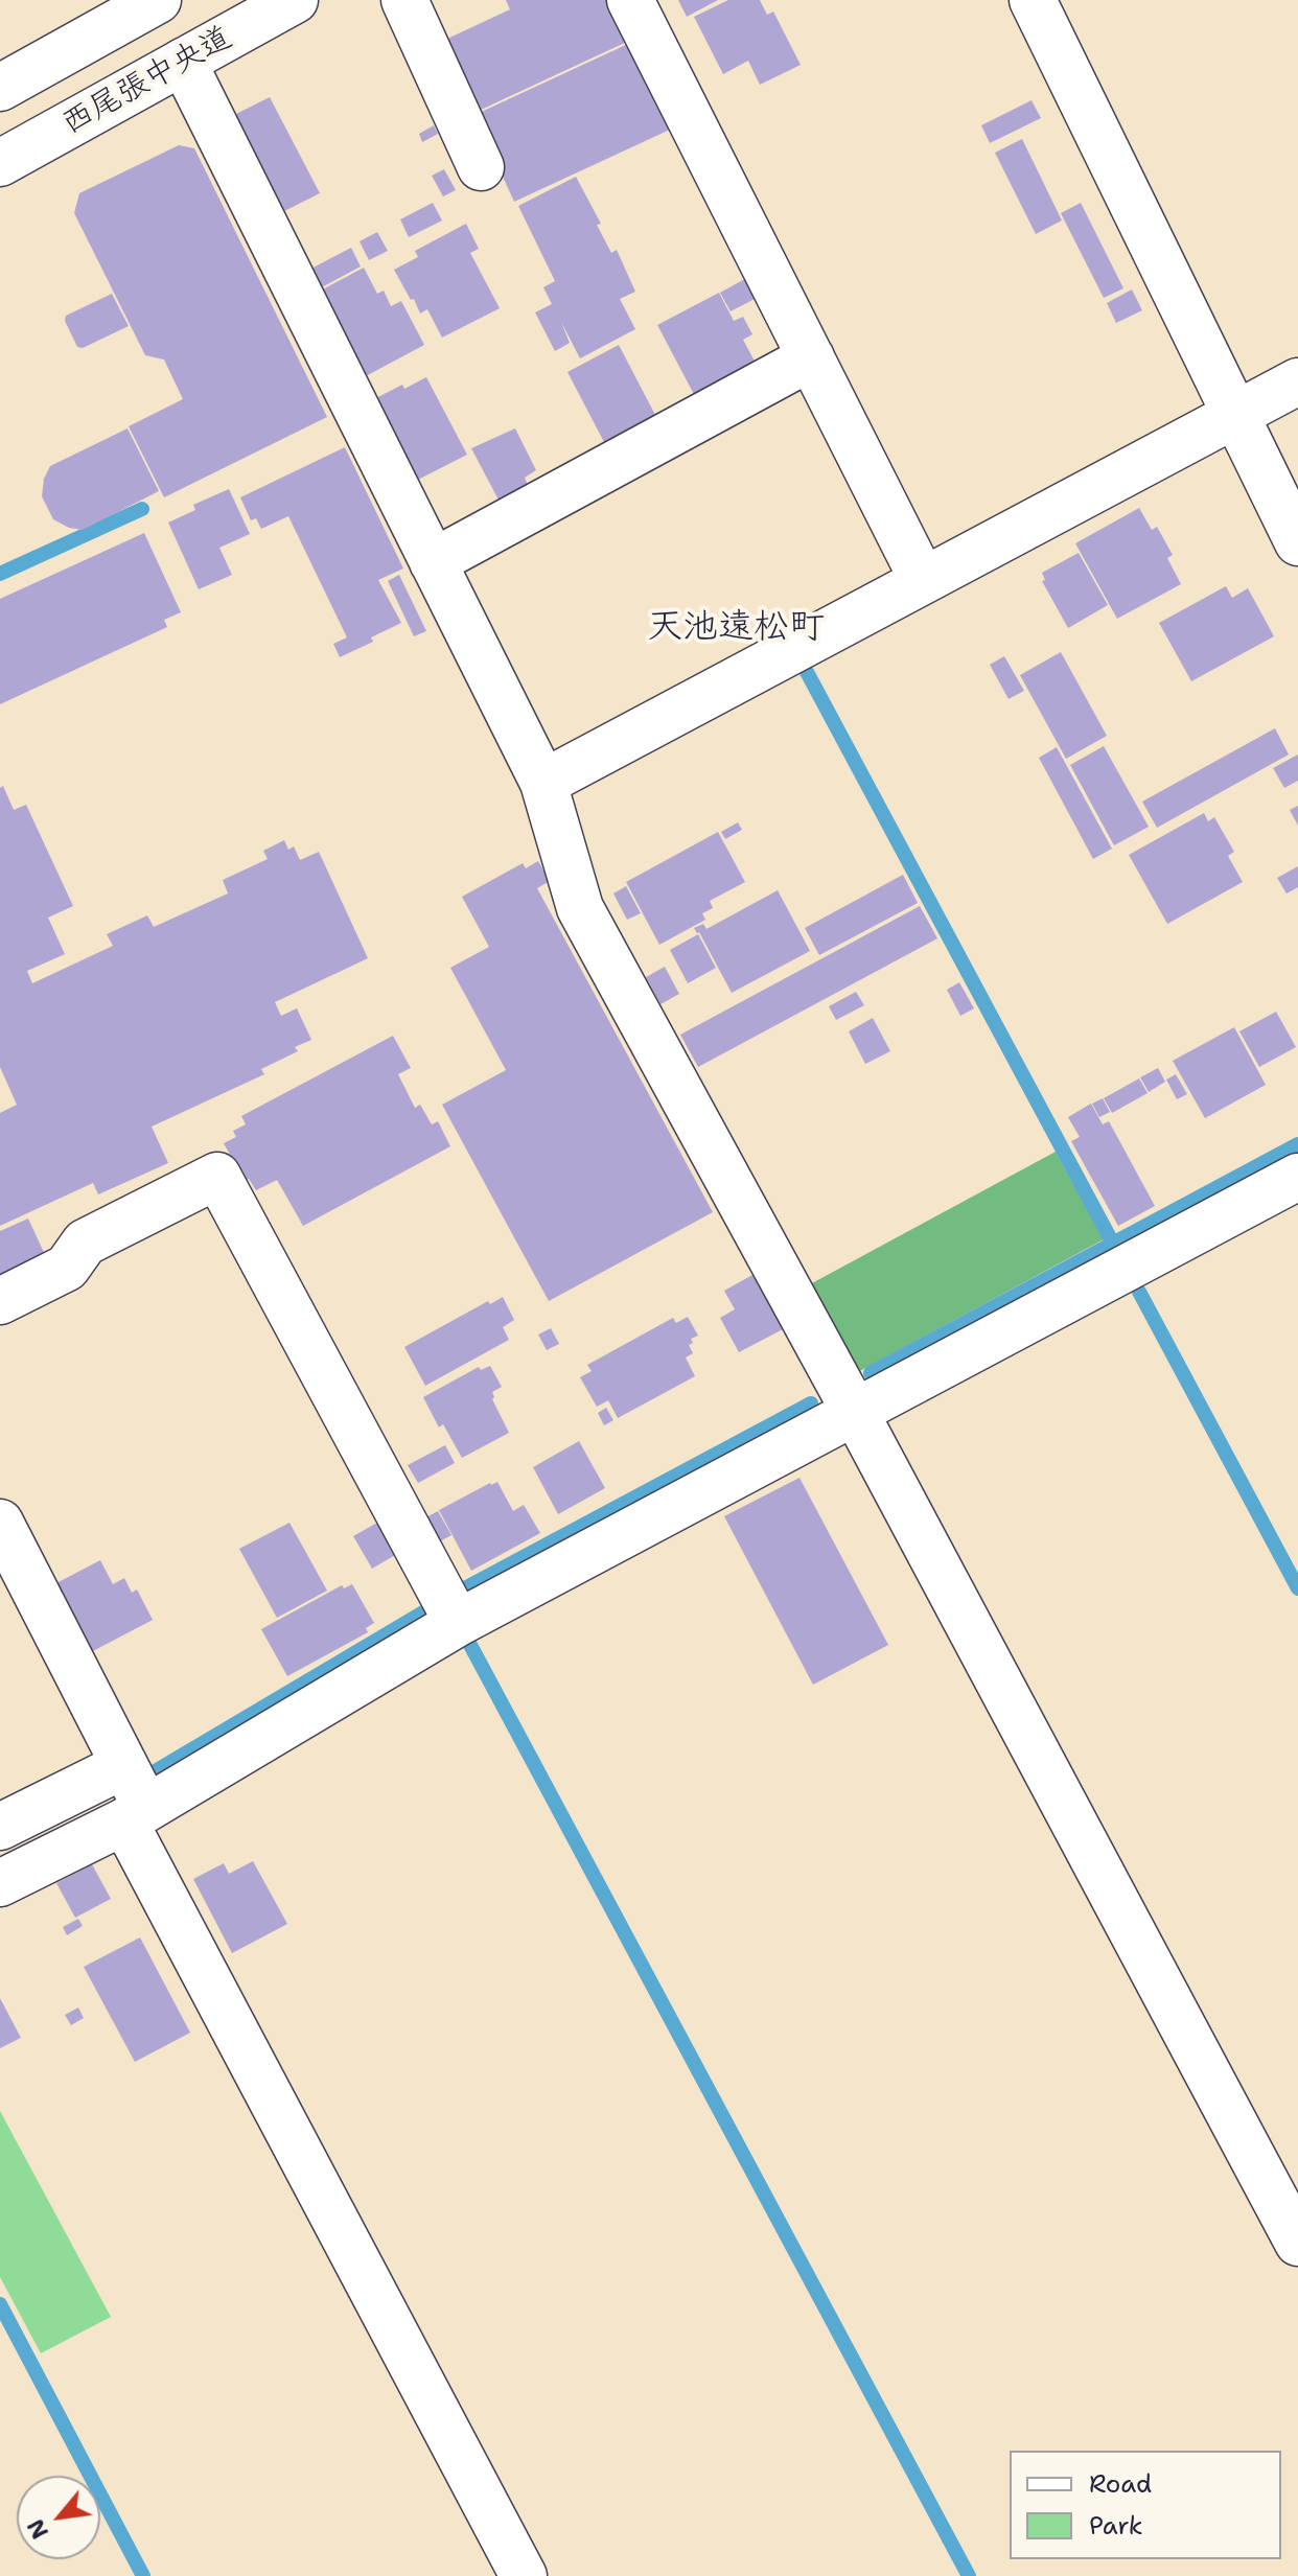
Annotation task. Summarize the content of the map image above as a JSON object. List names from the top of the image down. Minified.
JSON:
{"streets":{"street":["西尾張中央道"]},"districts":["天池遠松町"],"legend":["Road","Park"],"north":"bottom left"}
